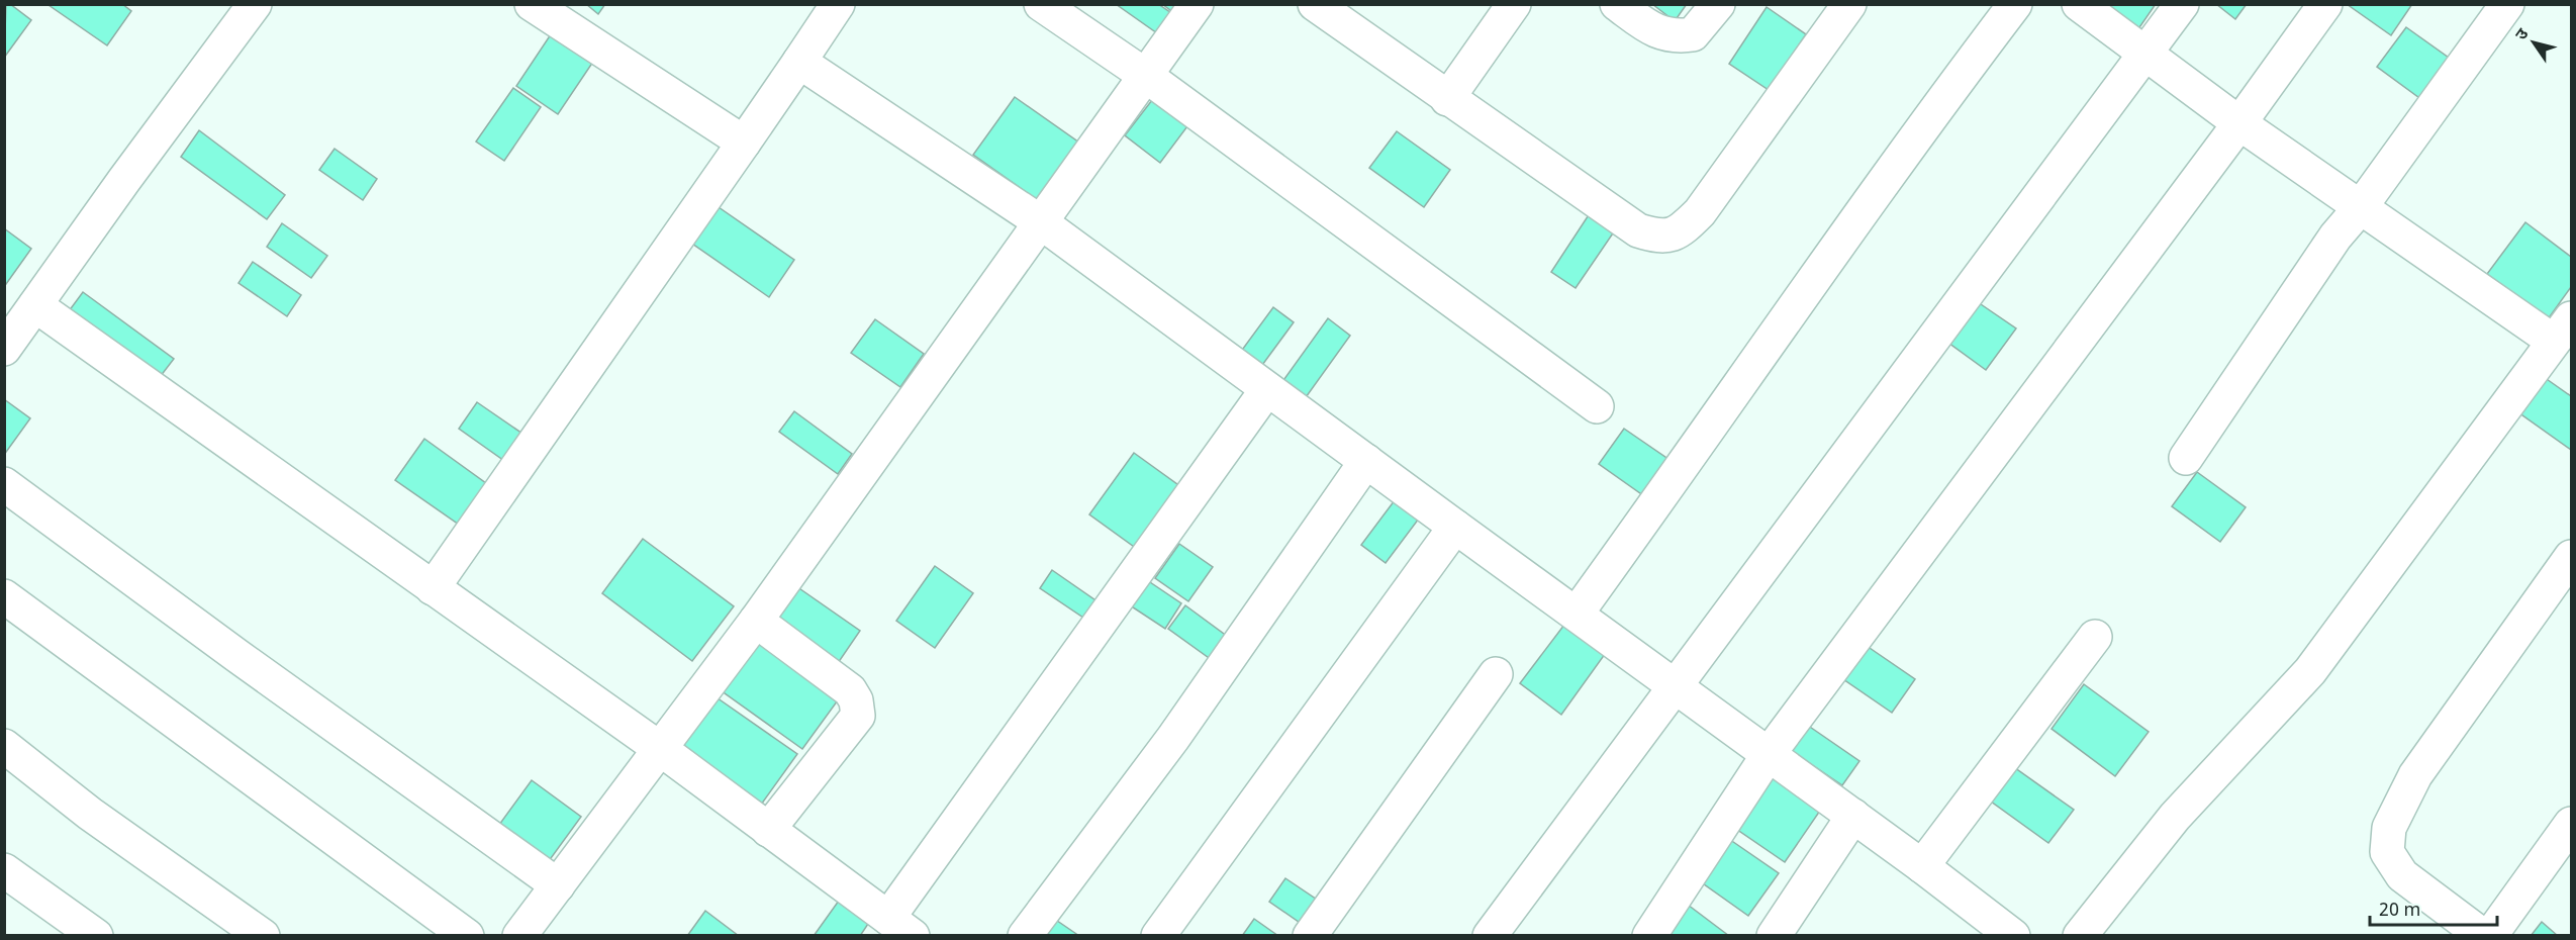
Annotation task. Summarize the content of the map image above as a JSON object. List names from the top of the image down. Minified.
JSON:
{"scale_bar":"20 m","north":"top left"}
